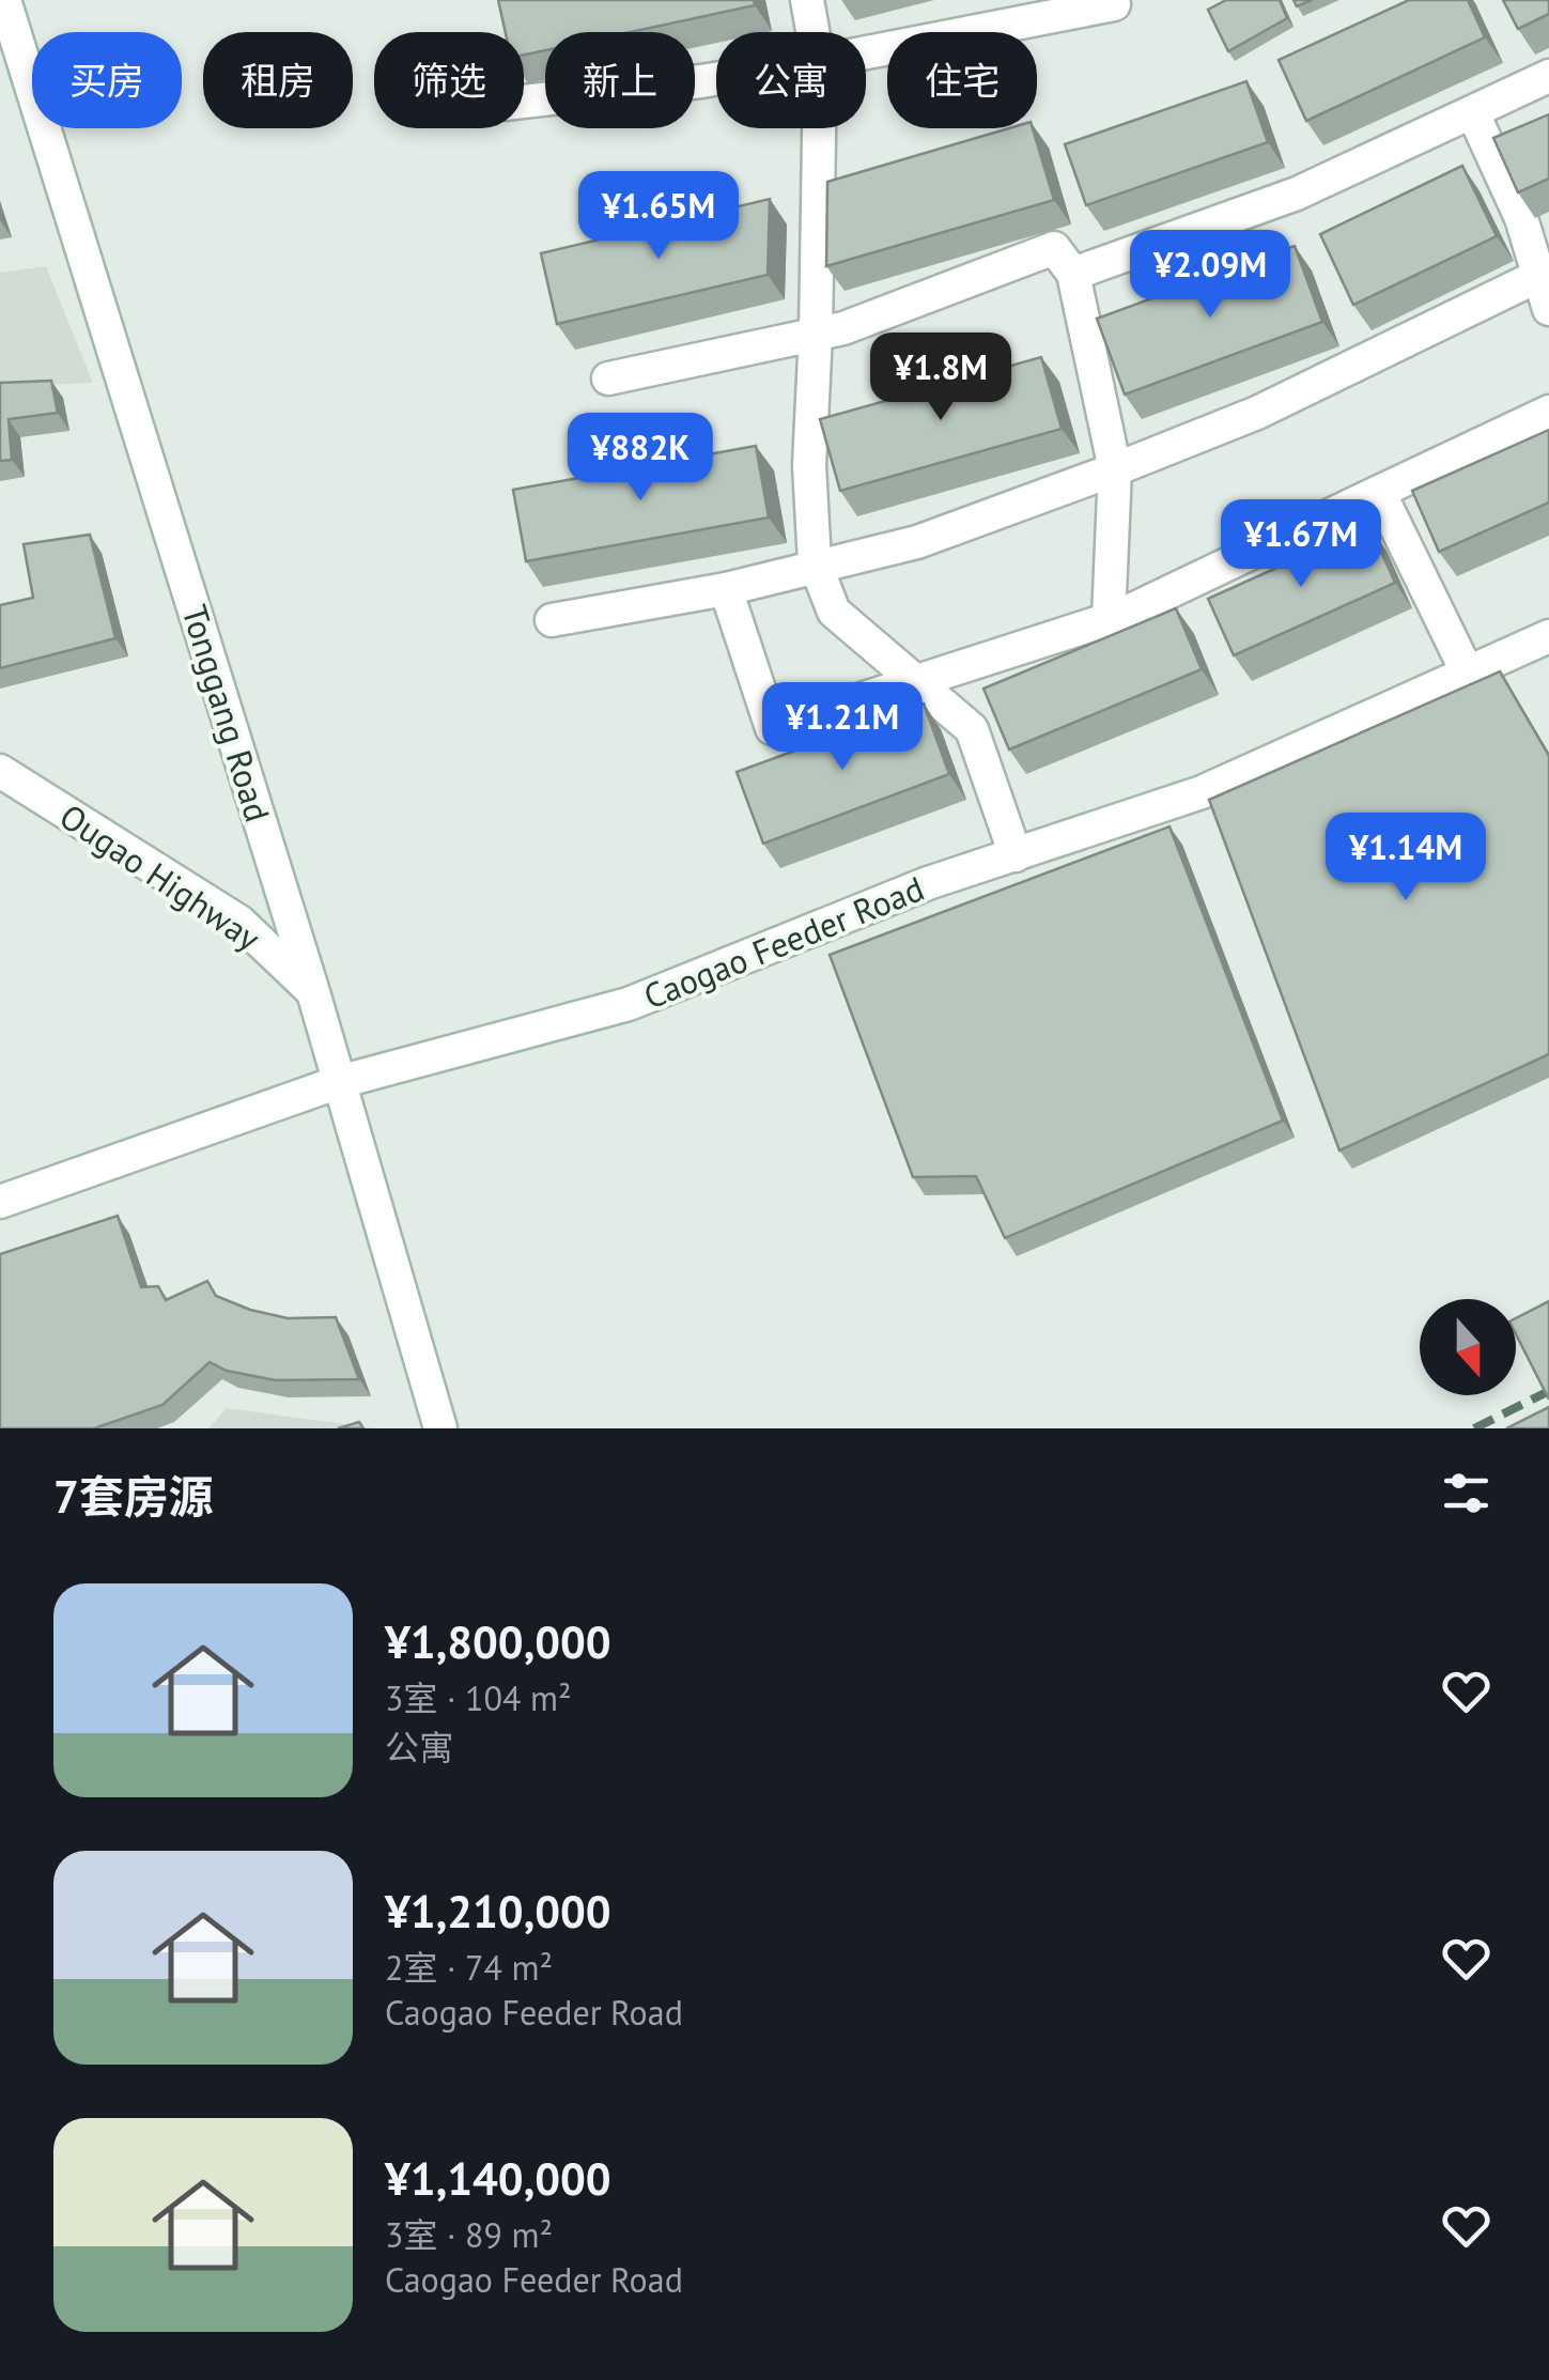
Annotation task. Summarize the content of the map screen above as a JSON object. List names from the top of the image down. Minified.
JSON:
{"streets":{"street":["Tonggang Road","Ougao Highway","Caogao Feeder Road"]},"crossings":[["Tonggang Road","Ougao Highway"],["Tonggang Road","Caogao Feeder Road"]],"north":"bottom","page":{"chip":["买房","租房","筛选","新上","公寓","住宅"],"price":["¥1.65M","¥2.09M","¥1.8M","¥882K","¥1.67M","¥1.21M","¥1.14M"],"heading":"7套房源","list":[{"name":"¥1,800,000","note":"3室 · 104 m² · 公寓"},{"name":"¥1,210,000","note":"2室 · 74 m² · Caogao Feeder Road"},{"name":"¥1,140,000","note":"3室 · 89 m² · Caogao Feeder Road"}]}}
